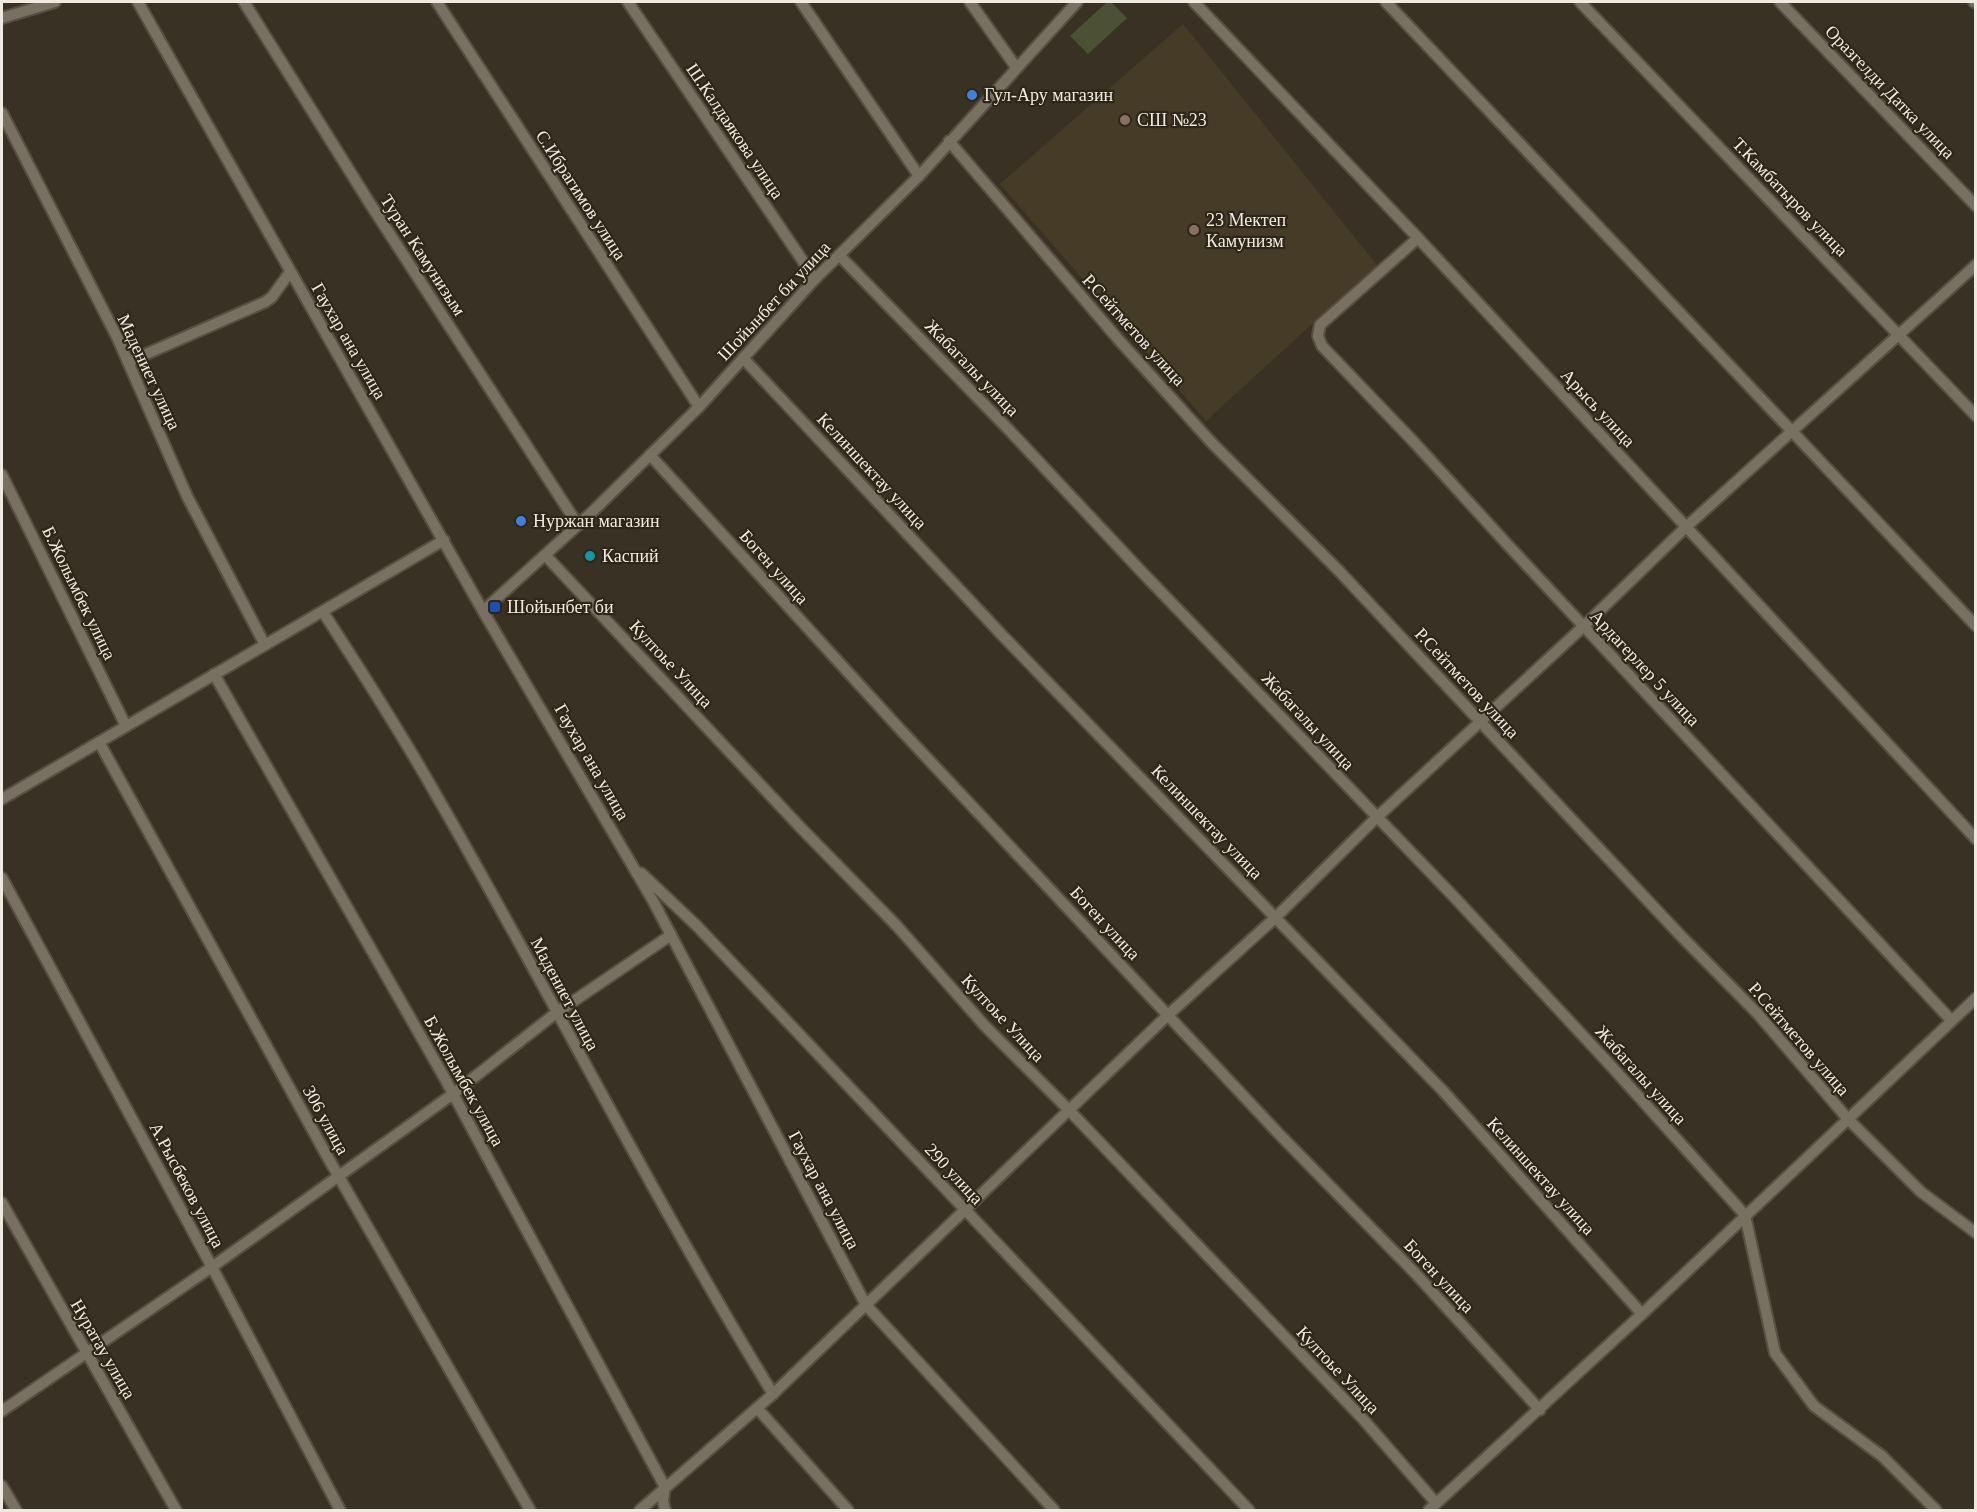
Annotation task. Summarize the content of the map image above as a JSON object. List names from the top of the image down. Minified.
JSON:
{"streets":{"street":["Оразгелди Датка улица","Ш.Калдаякова улица","С.Ибрагимов улица","Т.Камбатыров улица","Туран Камунизым","Шойынбет би улица","Р.Сейтметов улица","Гаухар ана улица","Жабагалы улица","Мадениет улица","Арысь улица","Келиншектау улица","Боген улица","Б.Жолымбек улица","Култоье Улица","Ардагерлер 5 улица","306 улица","290 улица","А.Рысбеков улица","Нуратау улица"]},"crossings":[["Ш.Калдаякова улица","Шойынбет би улица"],["С.Ибрагимов улица","Шойынбет би улица"],["Туран Камунизым","Шойынбет би улица"],["Шойынбет би улица","Р.Сейтметов улица"],["Шойынбет би улица","Гаухар ана улица"],["Шойынбет би улица","Жабагалы улица"],["Шойынбет би улица","Келиншектау улица"],["Шойынбет би улица","Боген улица"],["Шойынбет би улица","Култоье Улица"],["Гаухар ана улица","290 улица"],["Арысь улица","Ардагерлер 5 улица"]],"places":{"other":["Гул-Ару магазин","СШ №23","23 Мектеп Камунизм","Нуржан магазин","Каспий"],"transit":["Шойынбет би"]}}
